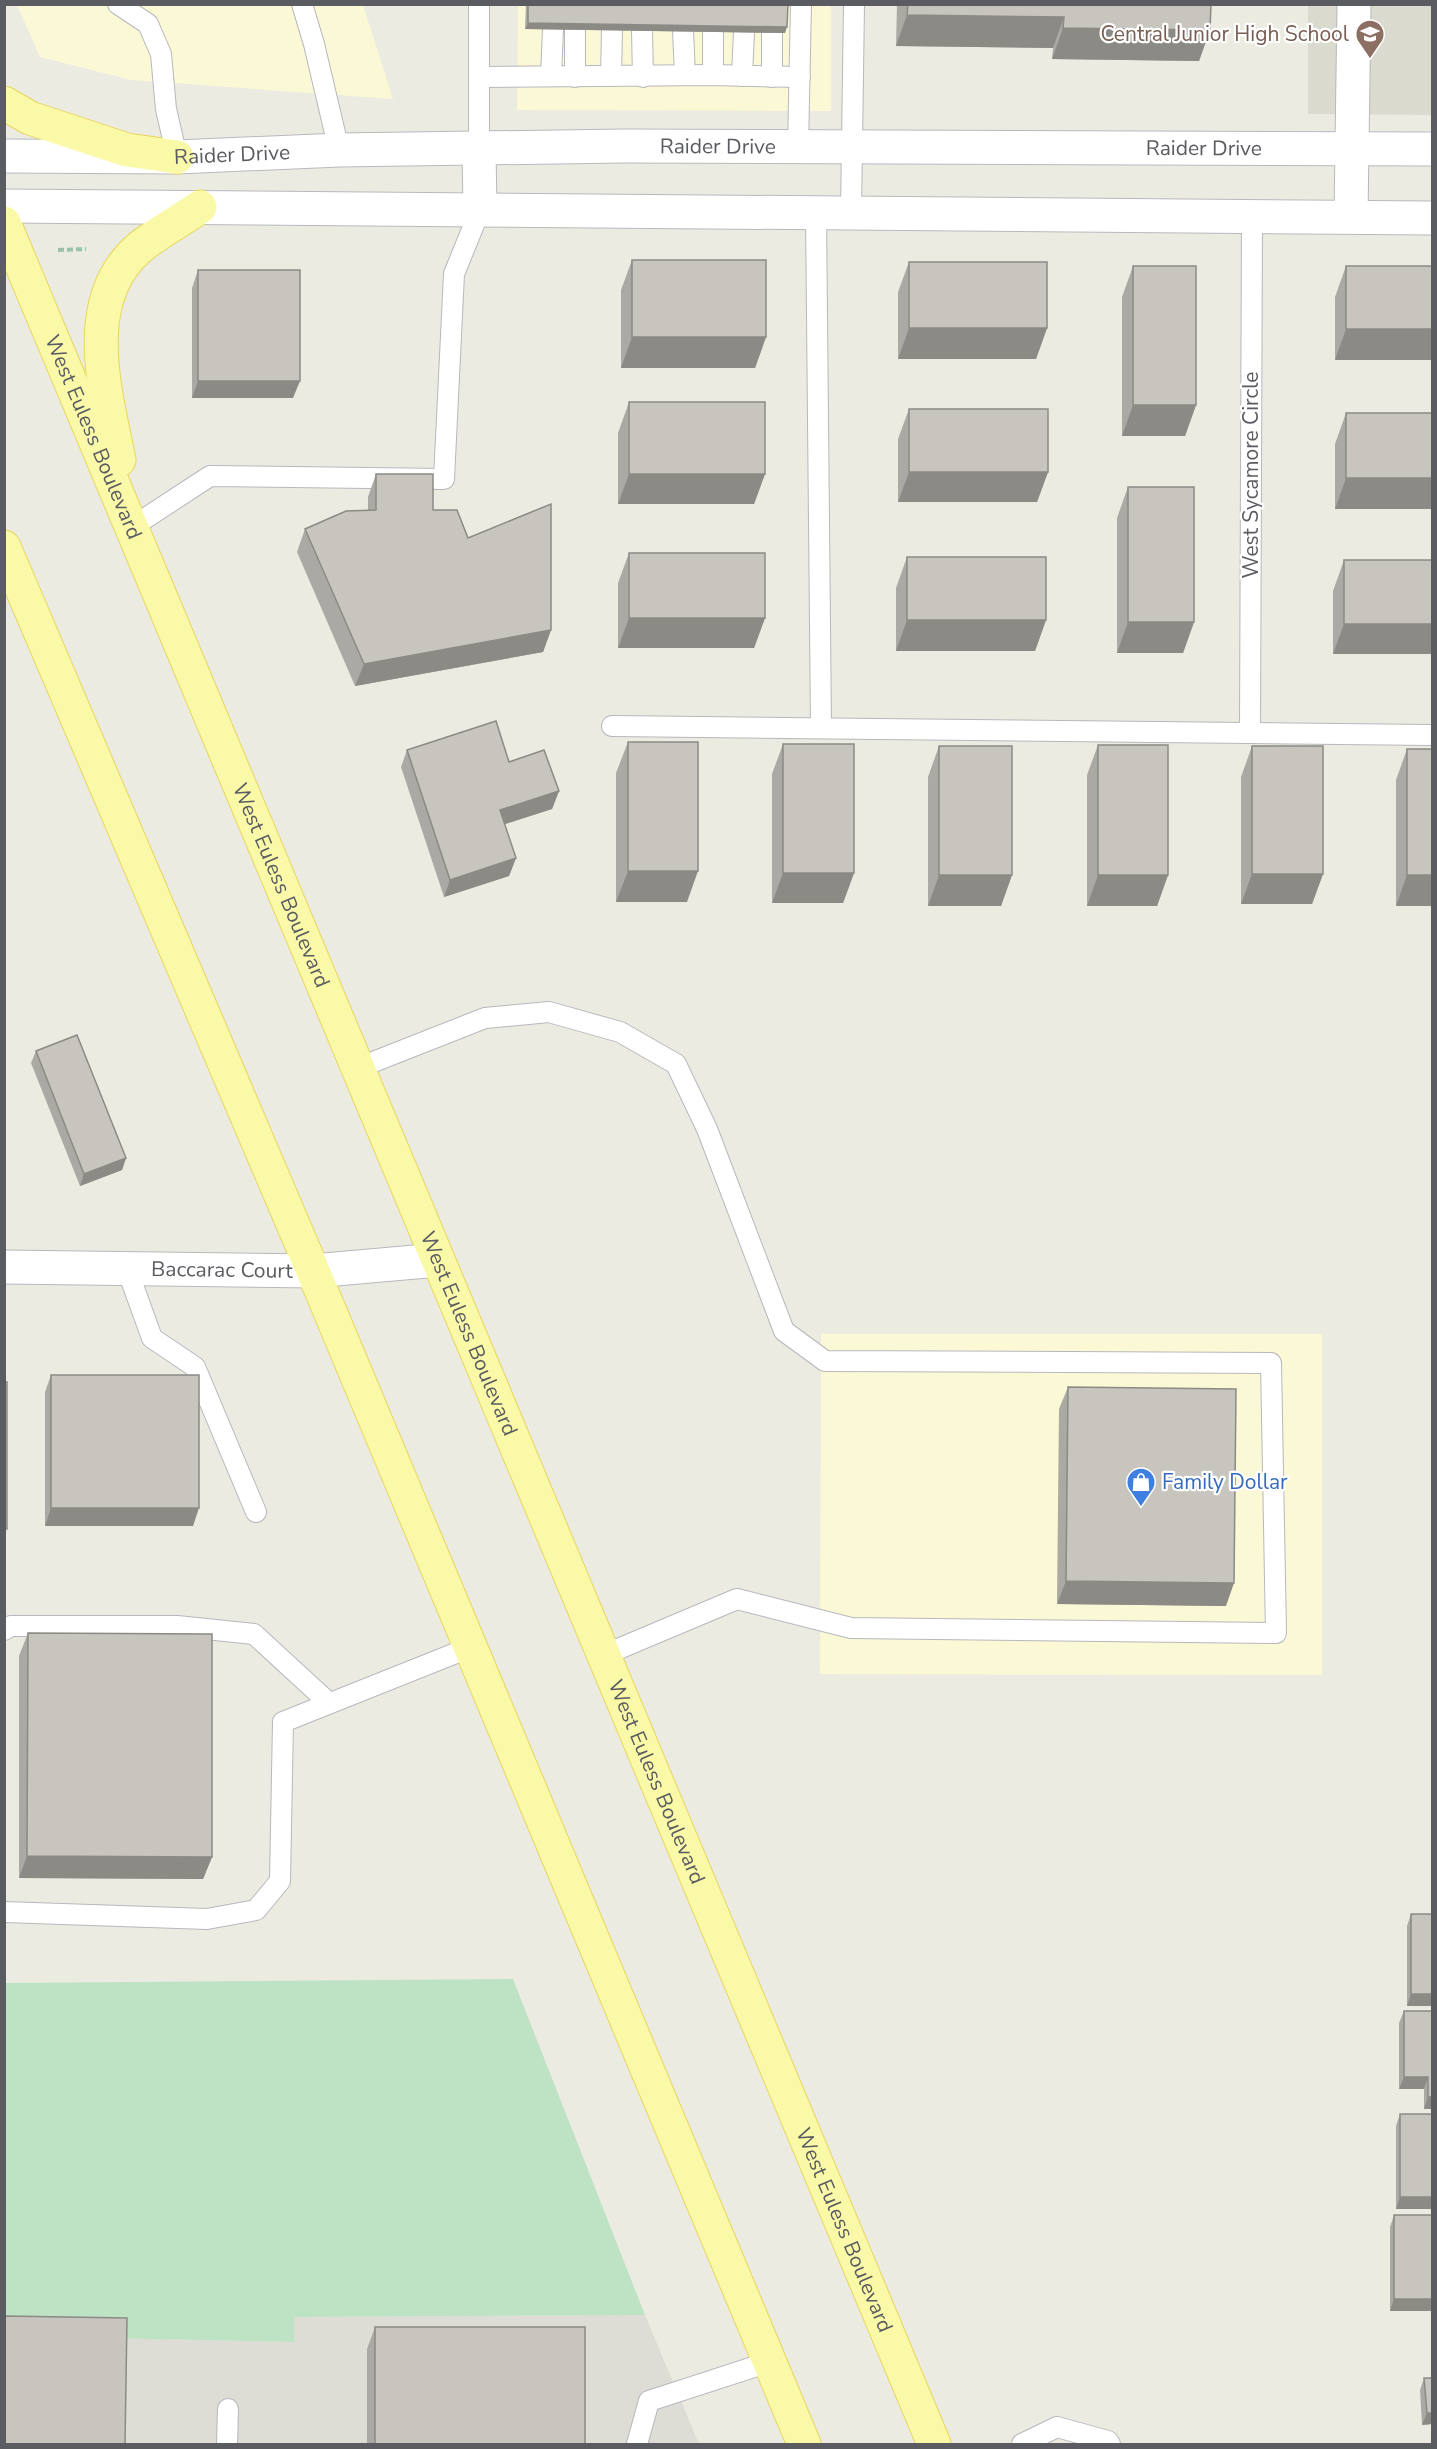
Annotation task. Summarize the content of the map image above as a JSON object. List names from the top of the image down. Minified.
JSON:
{"streets":{"main road":["Raider Drive","West Euless Boulevard","Baccarac Court"],"lane":["West Sycamore Circle"]},"crossings":[["West Euless Boulevard","Baccarac Court"]],"places":{"school or university":["Central Junior High School"],"shop":["Family Dollar"]}}
